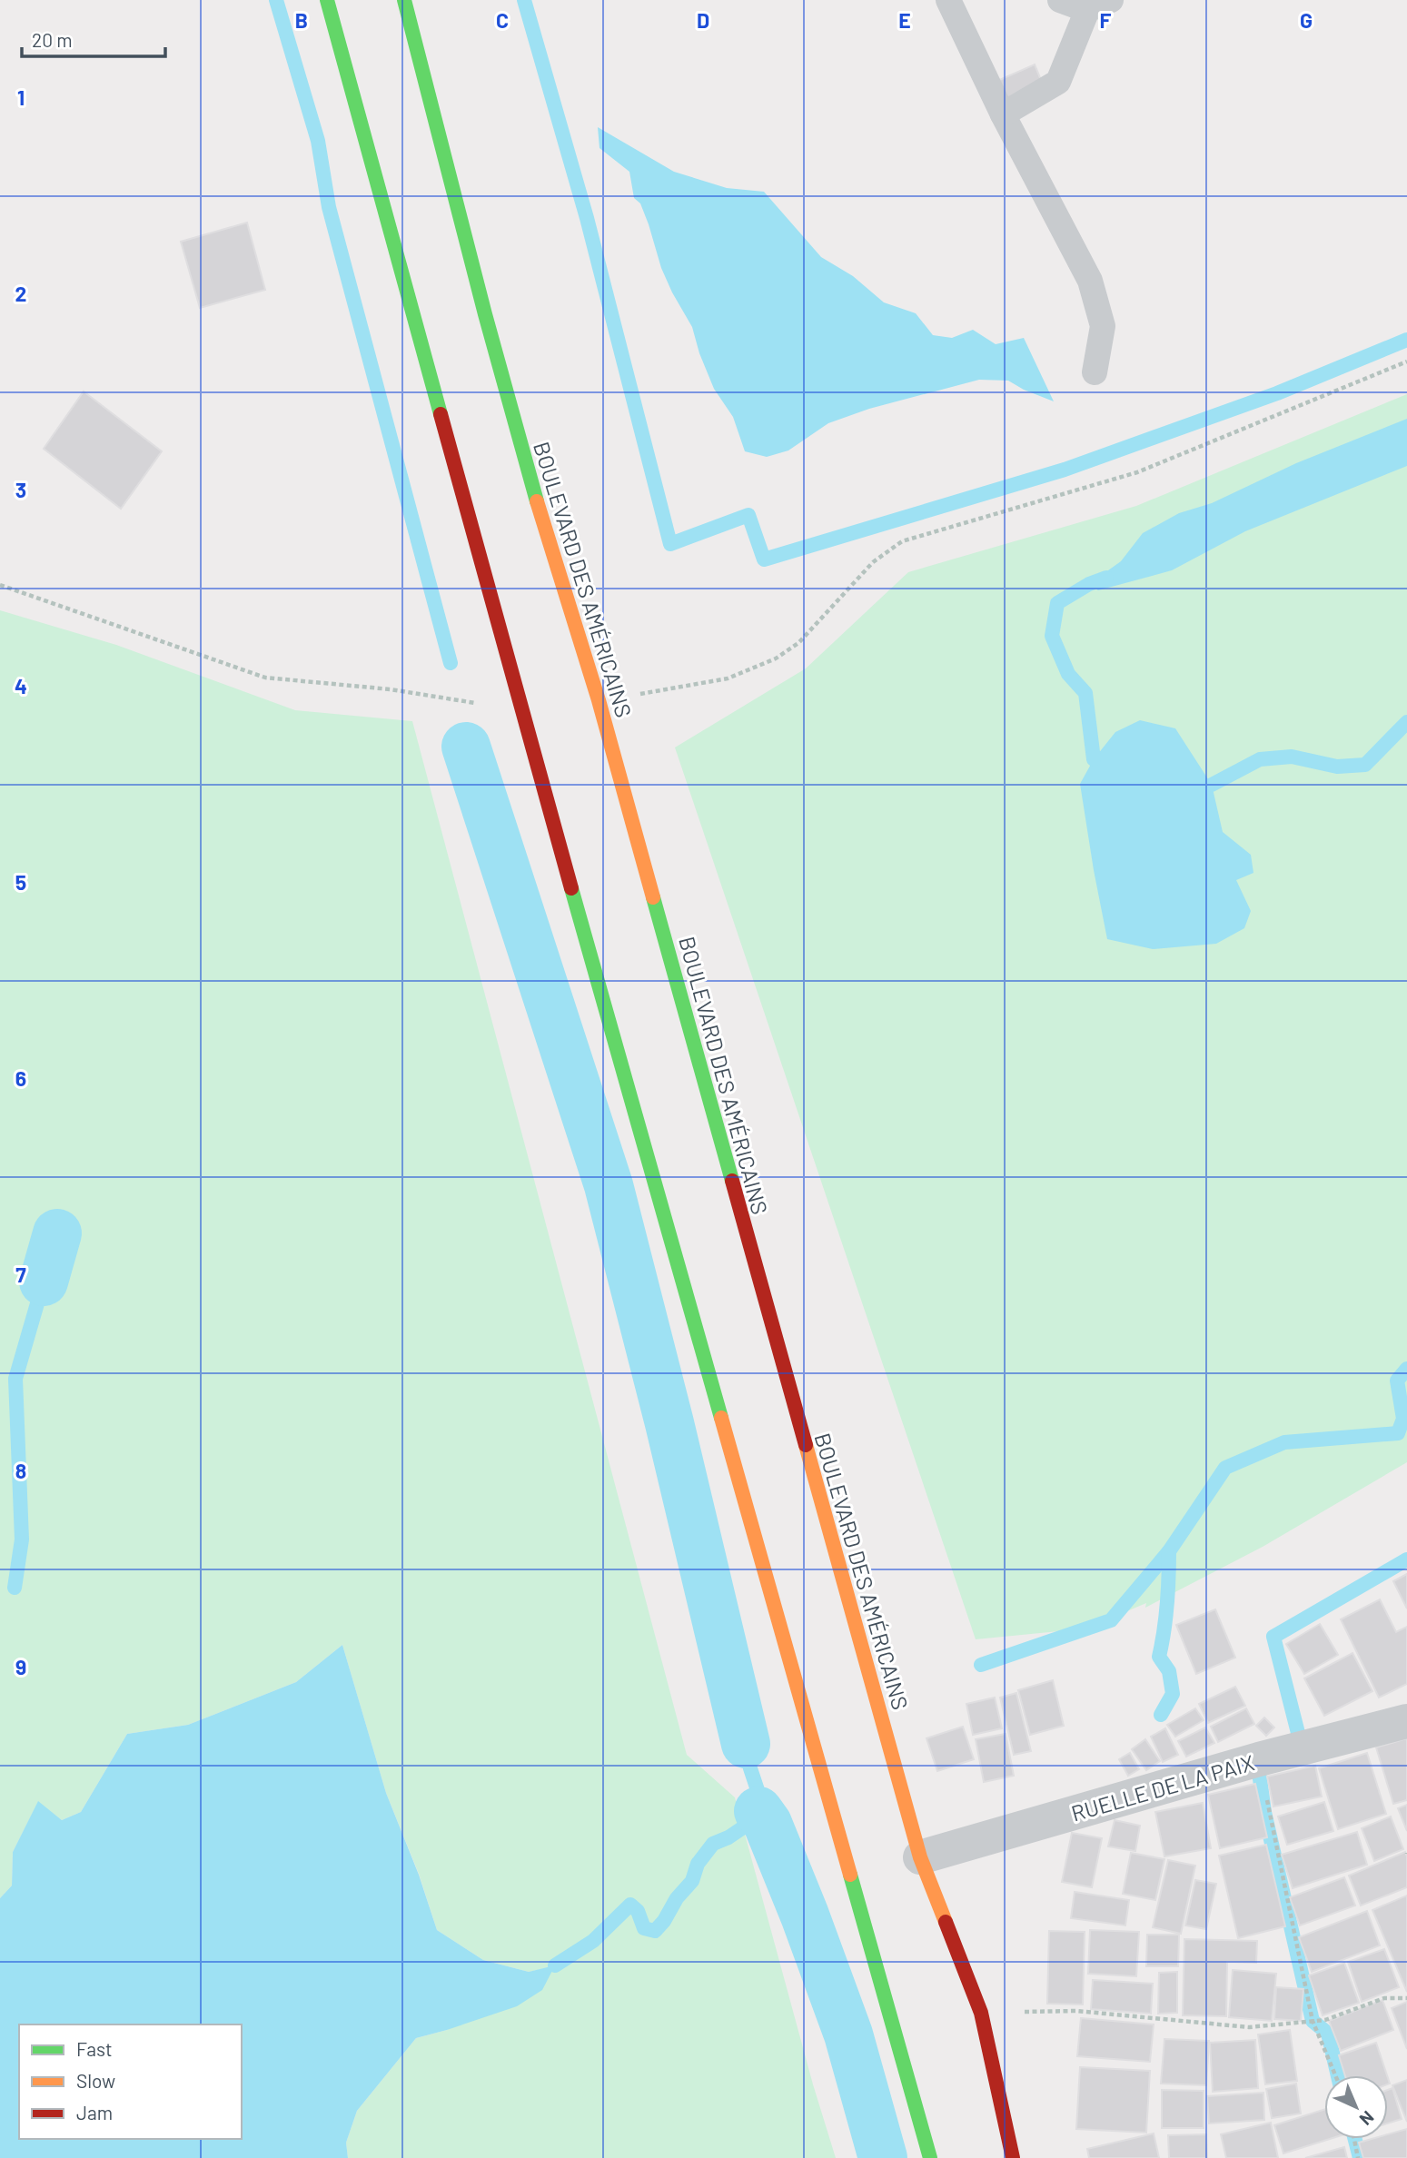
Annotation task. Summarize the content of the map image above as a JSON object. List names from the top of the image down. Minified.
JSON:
{"streets":{"main road":["BOULEVARD DES AMÉRICAINS"],"street":["RUELLE DE LA PAIX"]},"crossings":[["BOULEVARD DES AMÉRICAINS","RUELLE DE LA PAIX"]],"legend":["Fast","Slow","Jam"],"scale_bar":"20 m","north":"bottom right","grid":{"columns":["B","C","D","E","F","G"],"rows":["1","2","3","4","5","6","7","8","9"]}}
